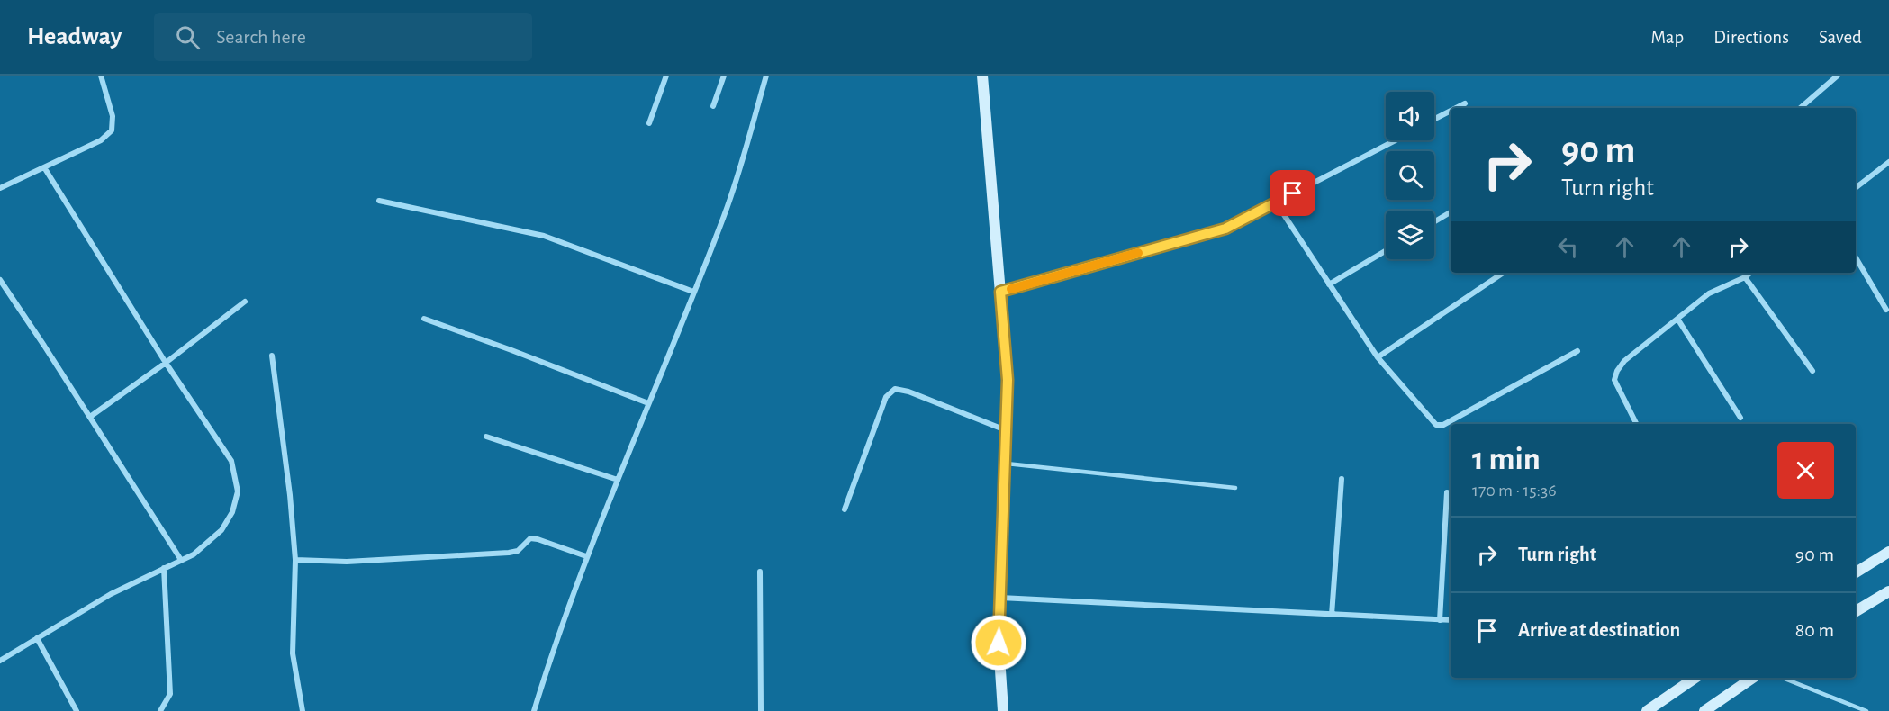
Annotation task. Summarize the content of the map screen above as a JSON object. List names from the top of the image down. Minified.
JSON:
{"page":{"header":"Headway","search":"Search here","nav":["Map","Directions","Saved"],"turn":["90 m","Turn right"],"heading":["1 min","170 m · 15:36"],"list":[{"name":"Turn right","value":"90 m"},{"name":"Arrive at destination","value":"80 m"}]}}
